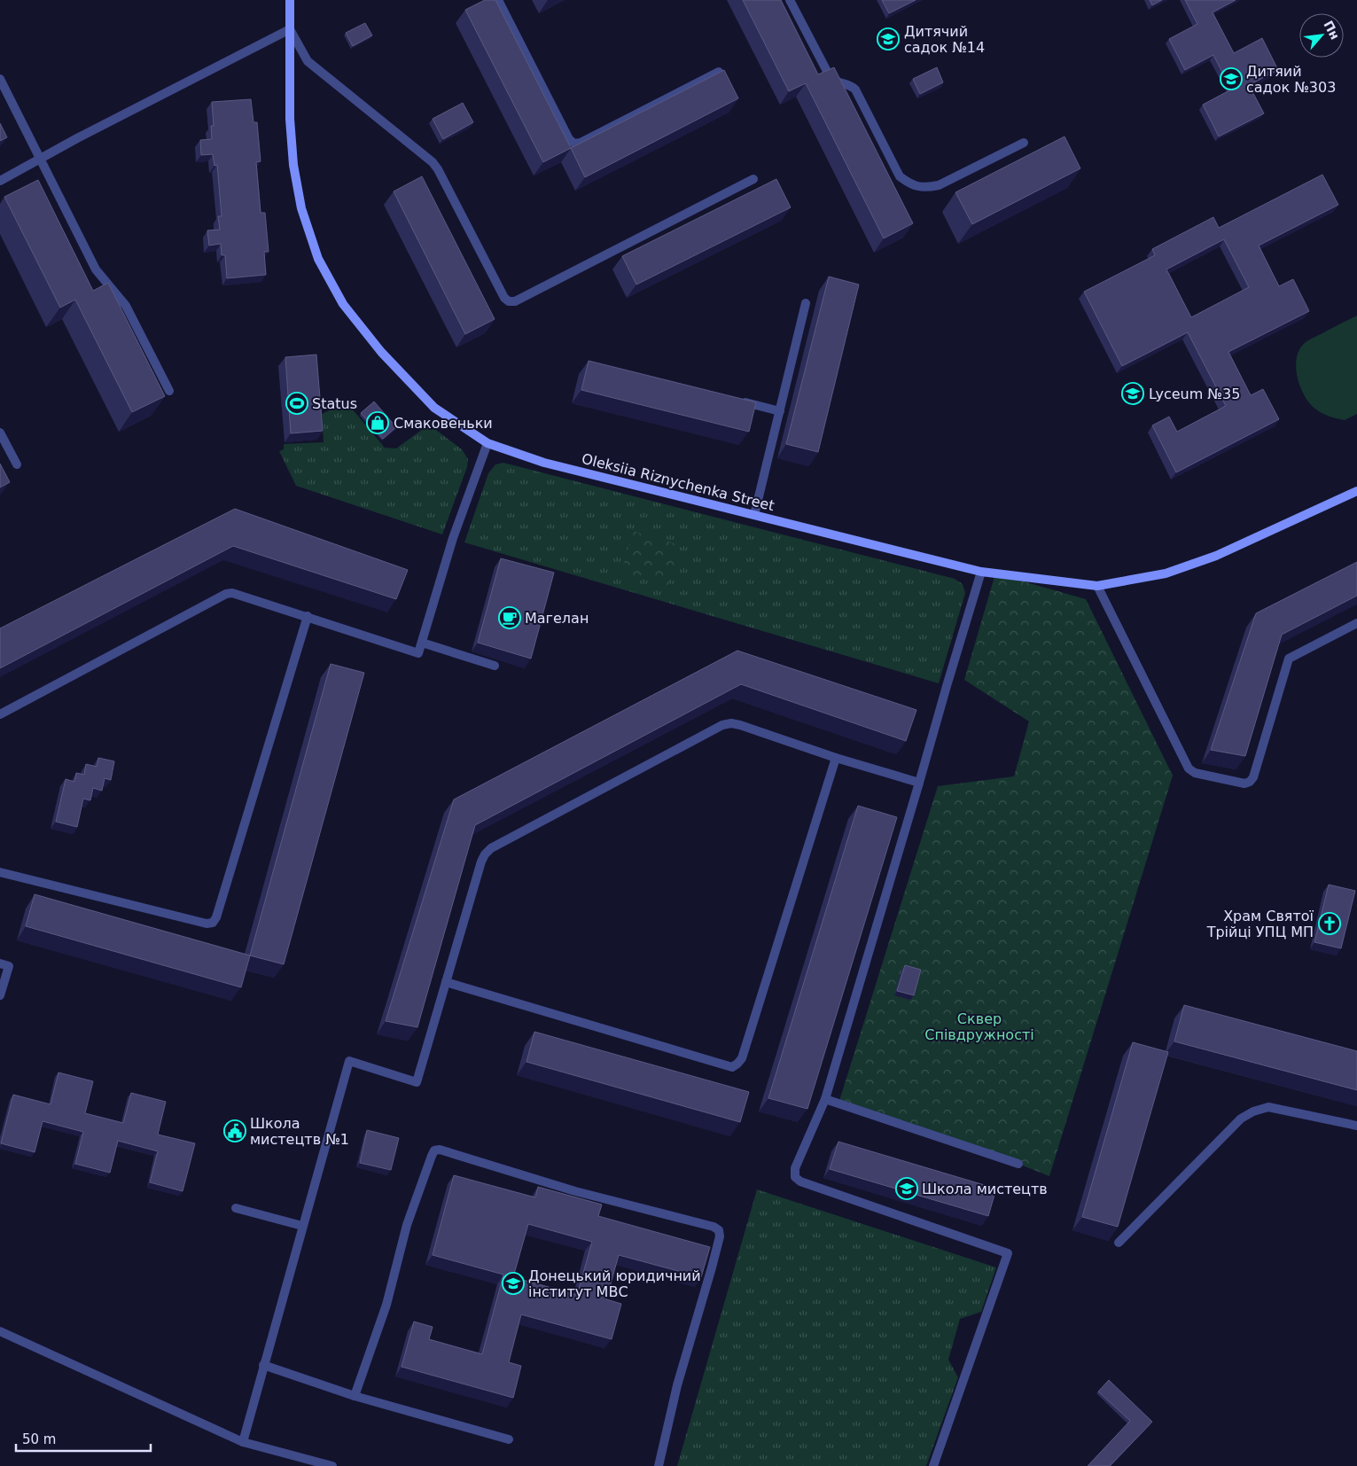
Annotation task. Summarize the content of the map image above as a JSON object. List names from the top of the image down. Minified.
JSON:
{"streets":{"street":["Oleksiia Riznychenka Street"]},"parks":["Сквер Співдружності"],"places":{"school or university":["Дитячий садок №14","Дитяий садок №303","Lyceum №35","Школа мистецтв","Донецький юридичний інститут МВС"],"sports":["Status"],"shop":["Смаковеньки"],"cafe":["Магелан"],"church":["Храм Святої Трійці УПЦ МП"],"public building":["Школа мистецтв №1"]},"scale_bar":"50 m","north":"top right"}
